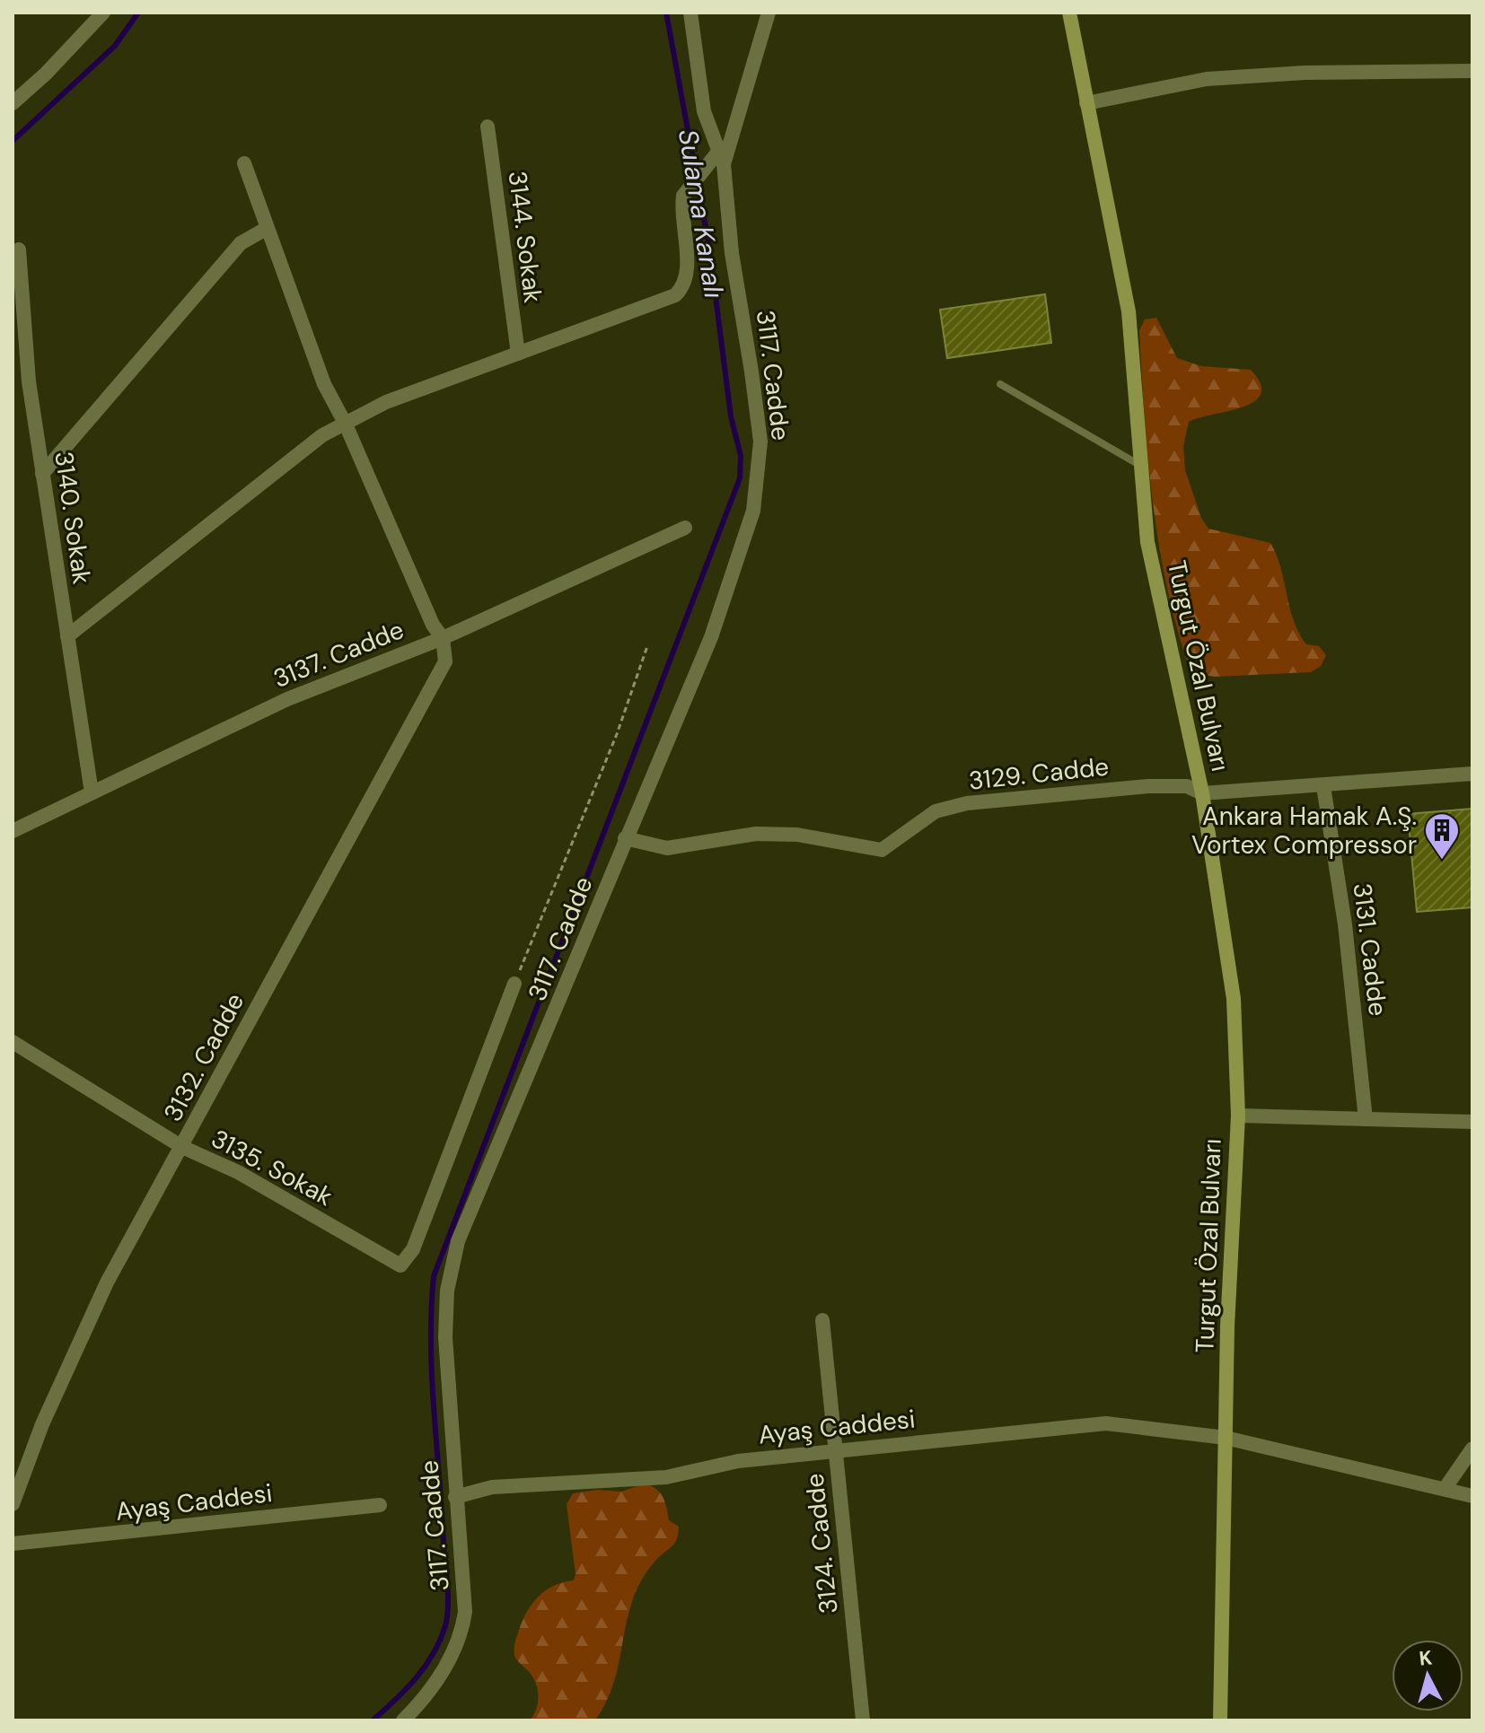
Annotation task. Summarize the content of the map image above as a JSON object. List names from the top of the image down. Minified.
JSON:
{"streets":{"street":["3144. Sokak","3117. Cadde","3140. Sokak","3137. Cadde","Turgut Özal Bulvarı","3129. Cadde","3131. Cadde","3132. Cadde","3135. Sokak","Ayaş Caddesi","3124. Cadde"]},"crossings":[["3117. Cadde","3129. Cadde"],["3117. Cadde","Ayaş Caddesi"],["3140. Sokak","3137. Cadde"],["3137. Cadde","3132. Cadde"],["Turgut Özal Bulvarı","3129. Cadde"],["Turgut Özal Bulvarı","Ayaş Caddesi"],["3129. Cadde","3131. Cadde"],["3132. Cadde","3135. Sokak"],["Ayaş Caddesi","3124. Cadde"]],"water":["Sulama Kanalı"],"places":{"building":["Ankara Hamak A.Ş. Vortex Compressor"]},"north":"top"}
